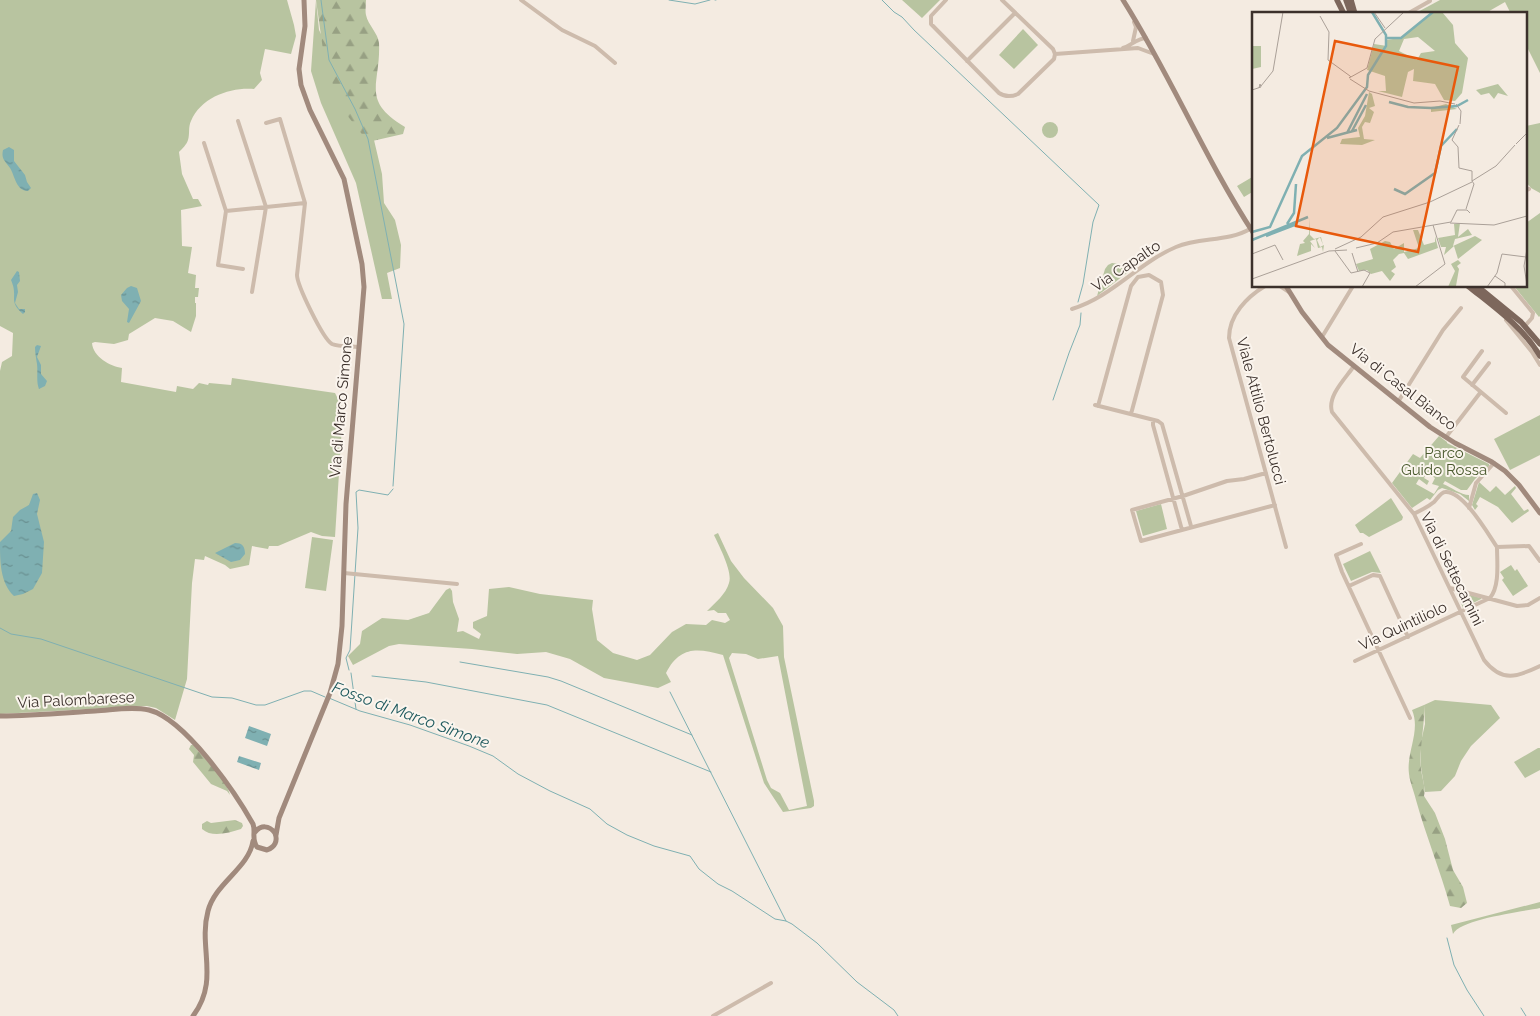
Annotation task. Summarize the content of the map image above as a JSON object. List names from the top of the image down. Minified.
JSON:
{"streets":{"street":["Via Capalto","Via di Casal Bianco","Via di Marco Simone","Viale Attilio Bertolucci","Via di Settecamini","Via Quintiliolo","Via Palombarese"]},"crossings":[["Via di Casal Bianco","Via di Settecamini"],["Via di Marco Simone","Via Palombarese"],["Via di Settecamini","Via Quintiliolo"]],"water":["Fosso di Marco Simone"],"parks":["Parco Guido Rossa"]}
